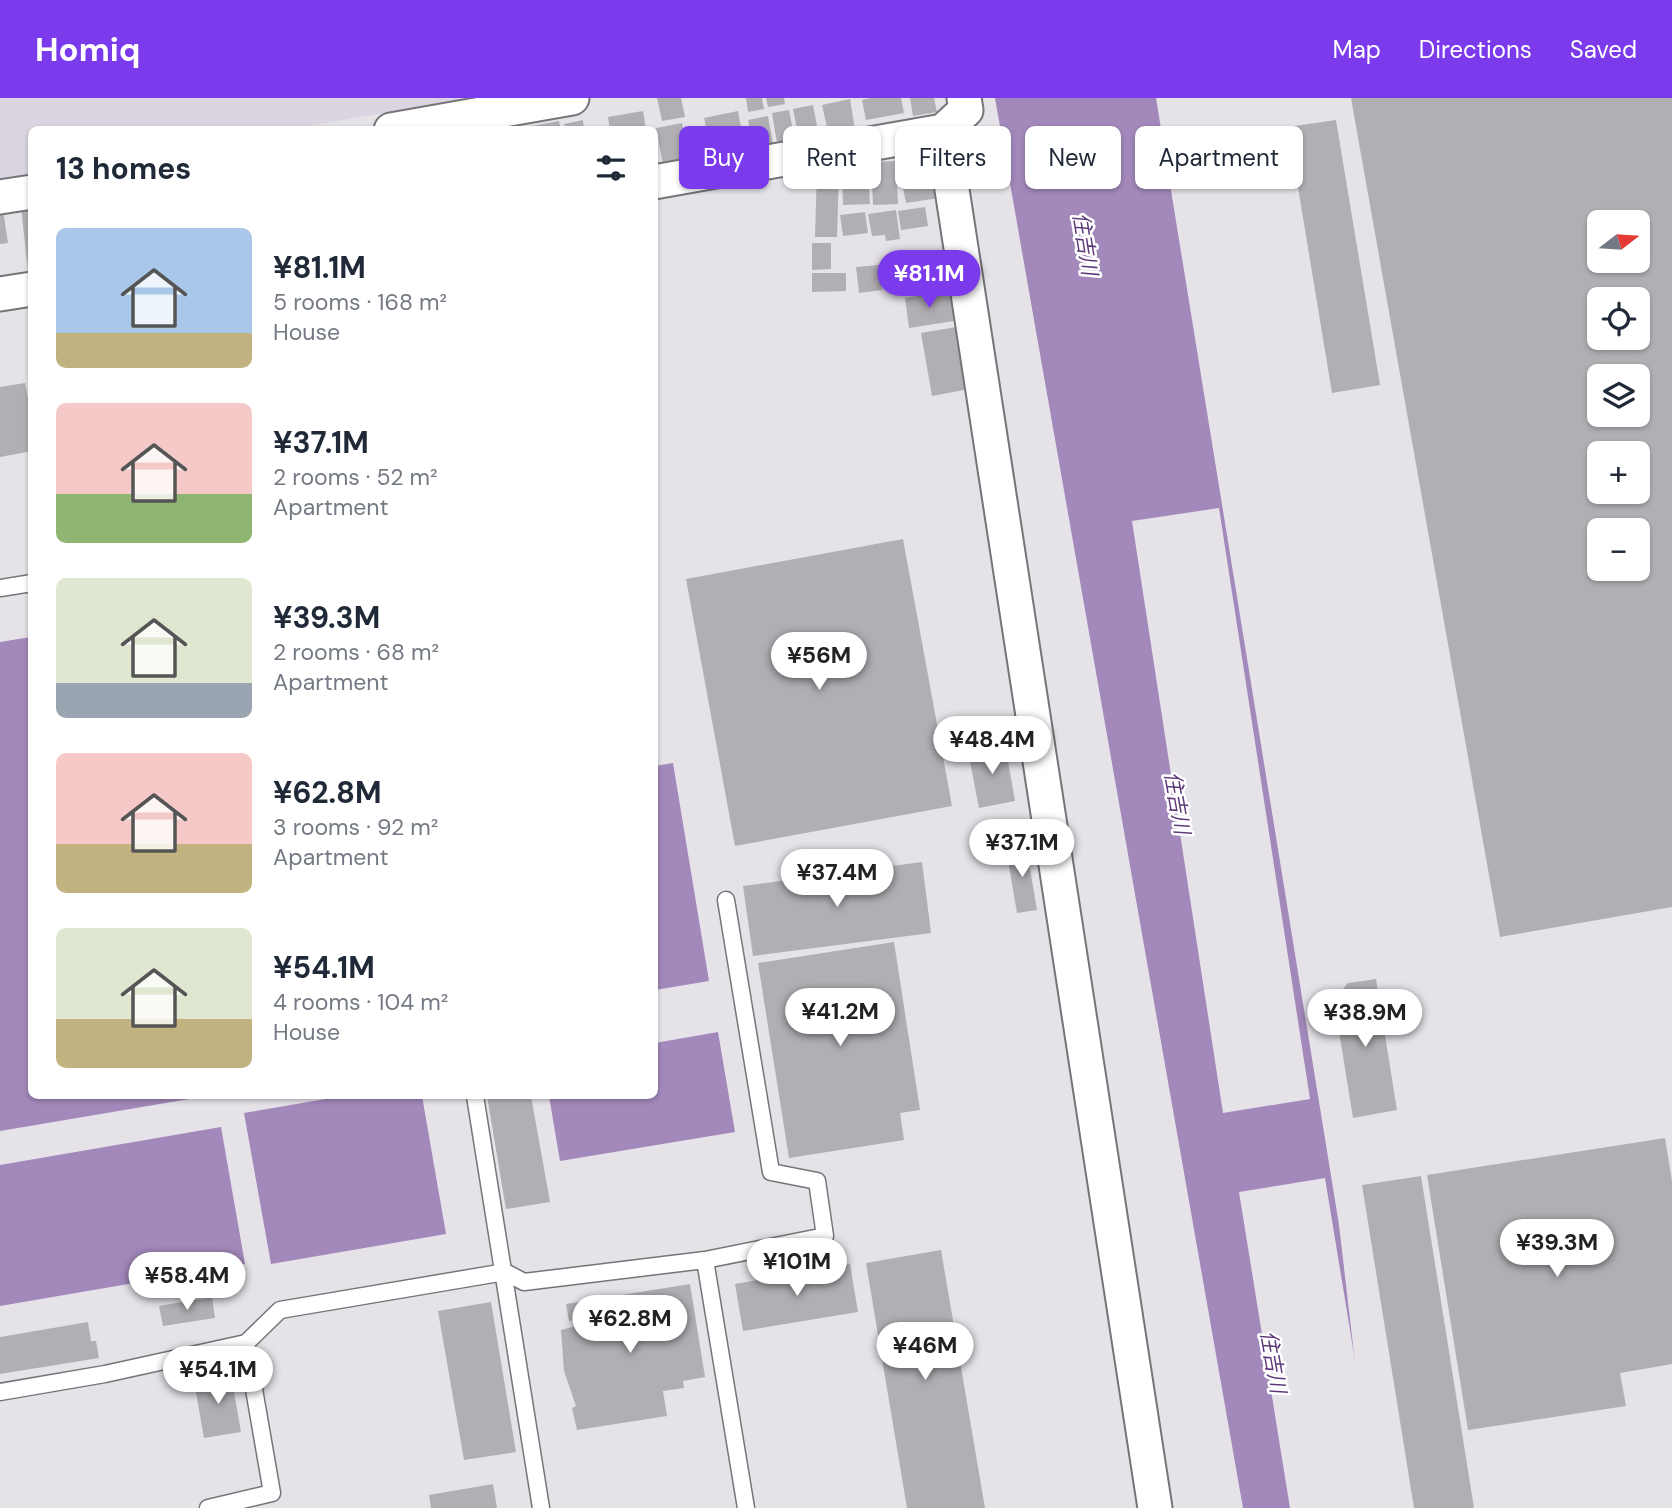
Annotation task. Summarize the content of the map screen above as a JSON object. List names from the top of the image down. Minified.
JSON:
{"water":["住吉川"],"north":"right","page":{"header":"Homiq","nav":["Map","Directions","Saved"],"chip":["Buy","Rent","Filters","New","Apartment"],"heading":"13 homes","map_buttons":["+","−"],"list":[{"name":"¥81.1M","note":"5 rooms · 168 m² · House"},{"name":"¥37.1M","note":"2 rooms · 52 m² · Apartment"},{"name":"¥39.3M","note":"2 rooms · 68 m² · Apartment"},{"name":"¥62.8M","note":"3 rooms · 92 m² · Apartment"},{"name":"¥54.1M","note":"4 rooms · 104 m² · House"}],"price":["¥81.1M","¥56M","¥48.4M","¥37.1M","¥37.4M","¥41.2M","¥38.9M","¥39.3M","¥101M","¥58.4M","¥62.8M","¥46M","¥54.1M"]}}
